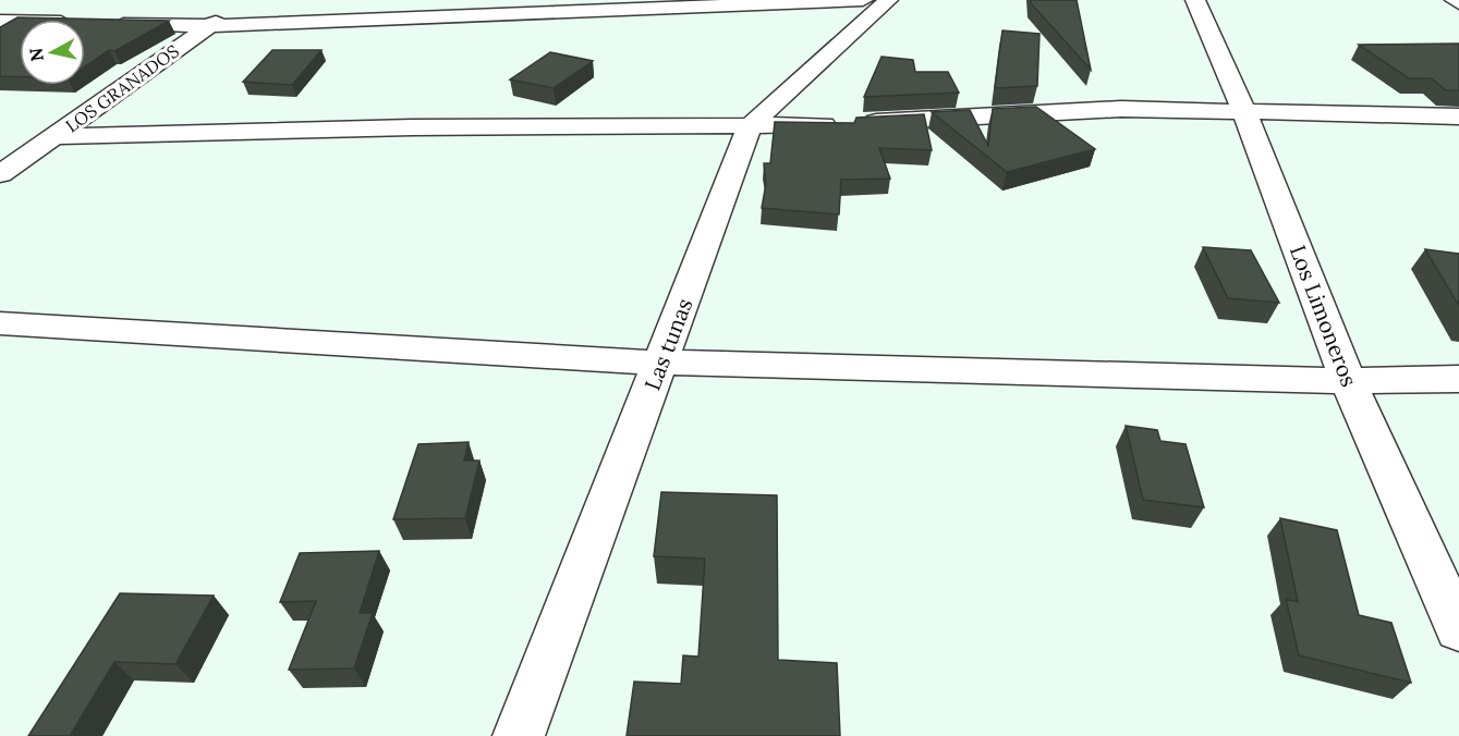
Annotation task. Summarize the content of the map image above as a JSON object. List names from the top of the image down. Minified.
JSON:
{"streets":{"street":["LOS GRANADOS","Los Limoneros","Las tunas"]},"north":"left"}
